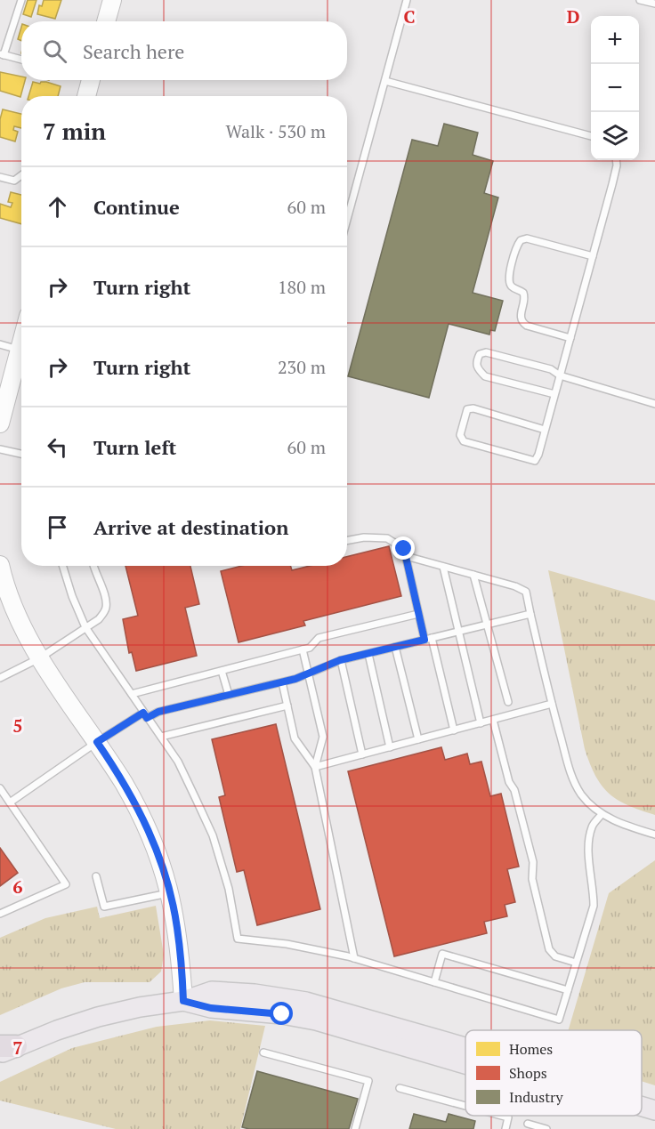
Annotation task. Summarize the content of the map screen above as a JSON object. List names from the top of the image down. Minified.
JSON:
{"legend":["Homes","Shops","Industry"],"page":{"map_buttons":["+","−"],"search":"Search here","heading":["7 min","Walk · 530 m"],"list":[["Continue","60 m"],["Turn right","180 m"],["Turn right","230 m"],["Turn left","60 m"],"Arrive at destination"]},"grid":{"columns":["C","D"],"rows":["5","6","7"]}}
